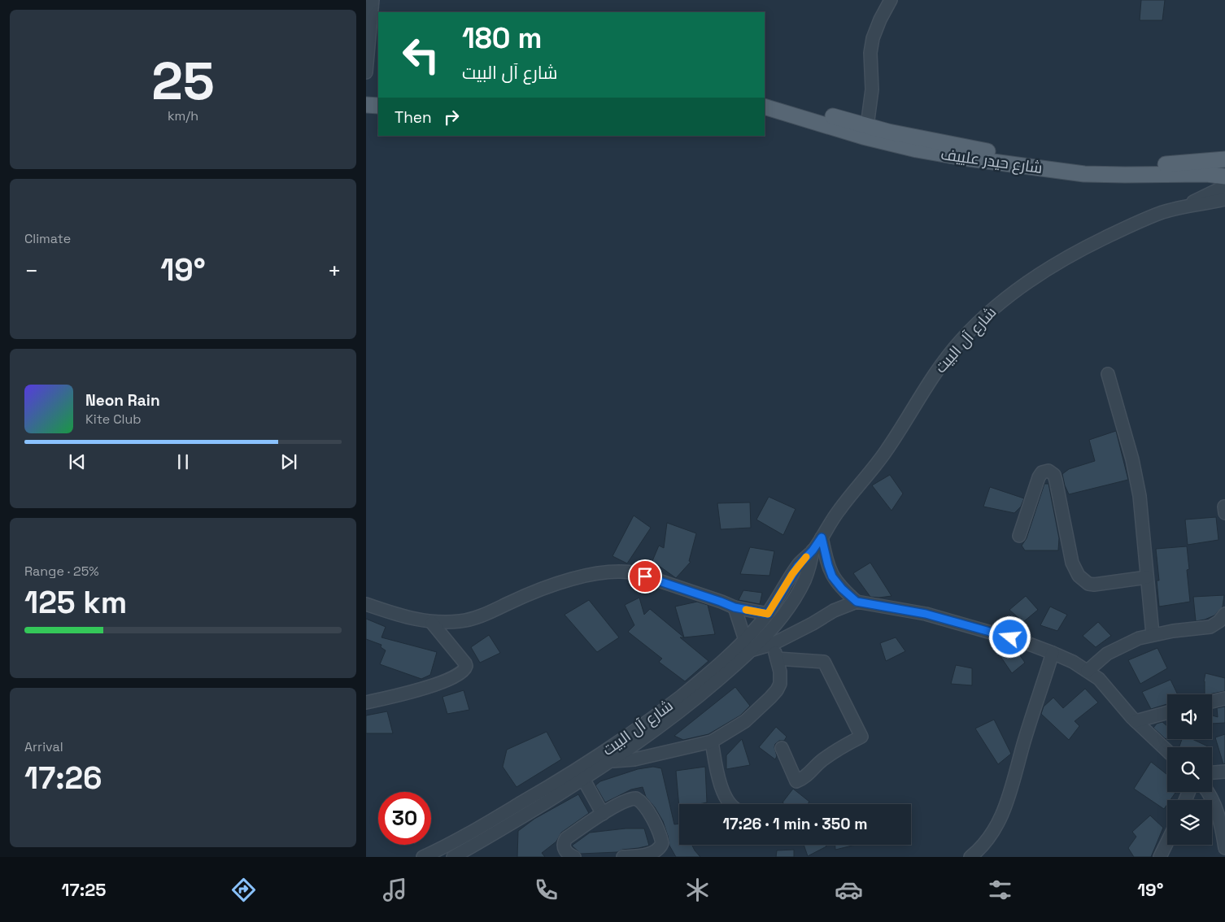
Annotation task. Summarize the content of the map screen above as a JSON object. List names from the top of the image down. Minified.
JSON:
{"streets":{"main road":["شارع حيدر علييف"],"street":["شارع آل البيت"]},"page":{"tile":[["25","km/h"],"Climate",["Range · 25%","125 km"],["Arrival","17:26"]],"turn":["180 m","شارع آل البيت"],"then":"Then","heat":["−","19°","+"],"song":["Neon Rain","Kite Club"],"limit":"30","trip":"17:26 · 1 min · 350 m","tabs":["17:25","19°"]}}
